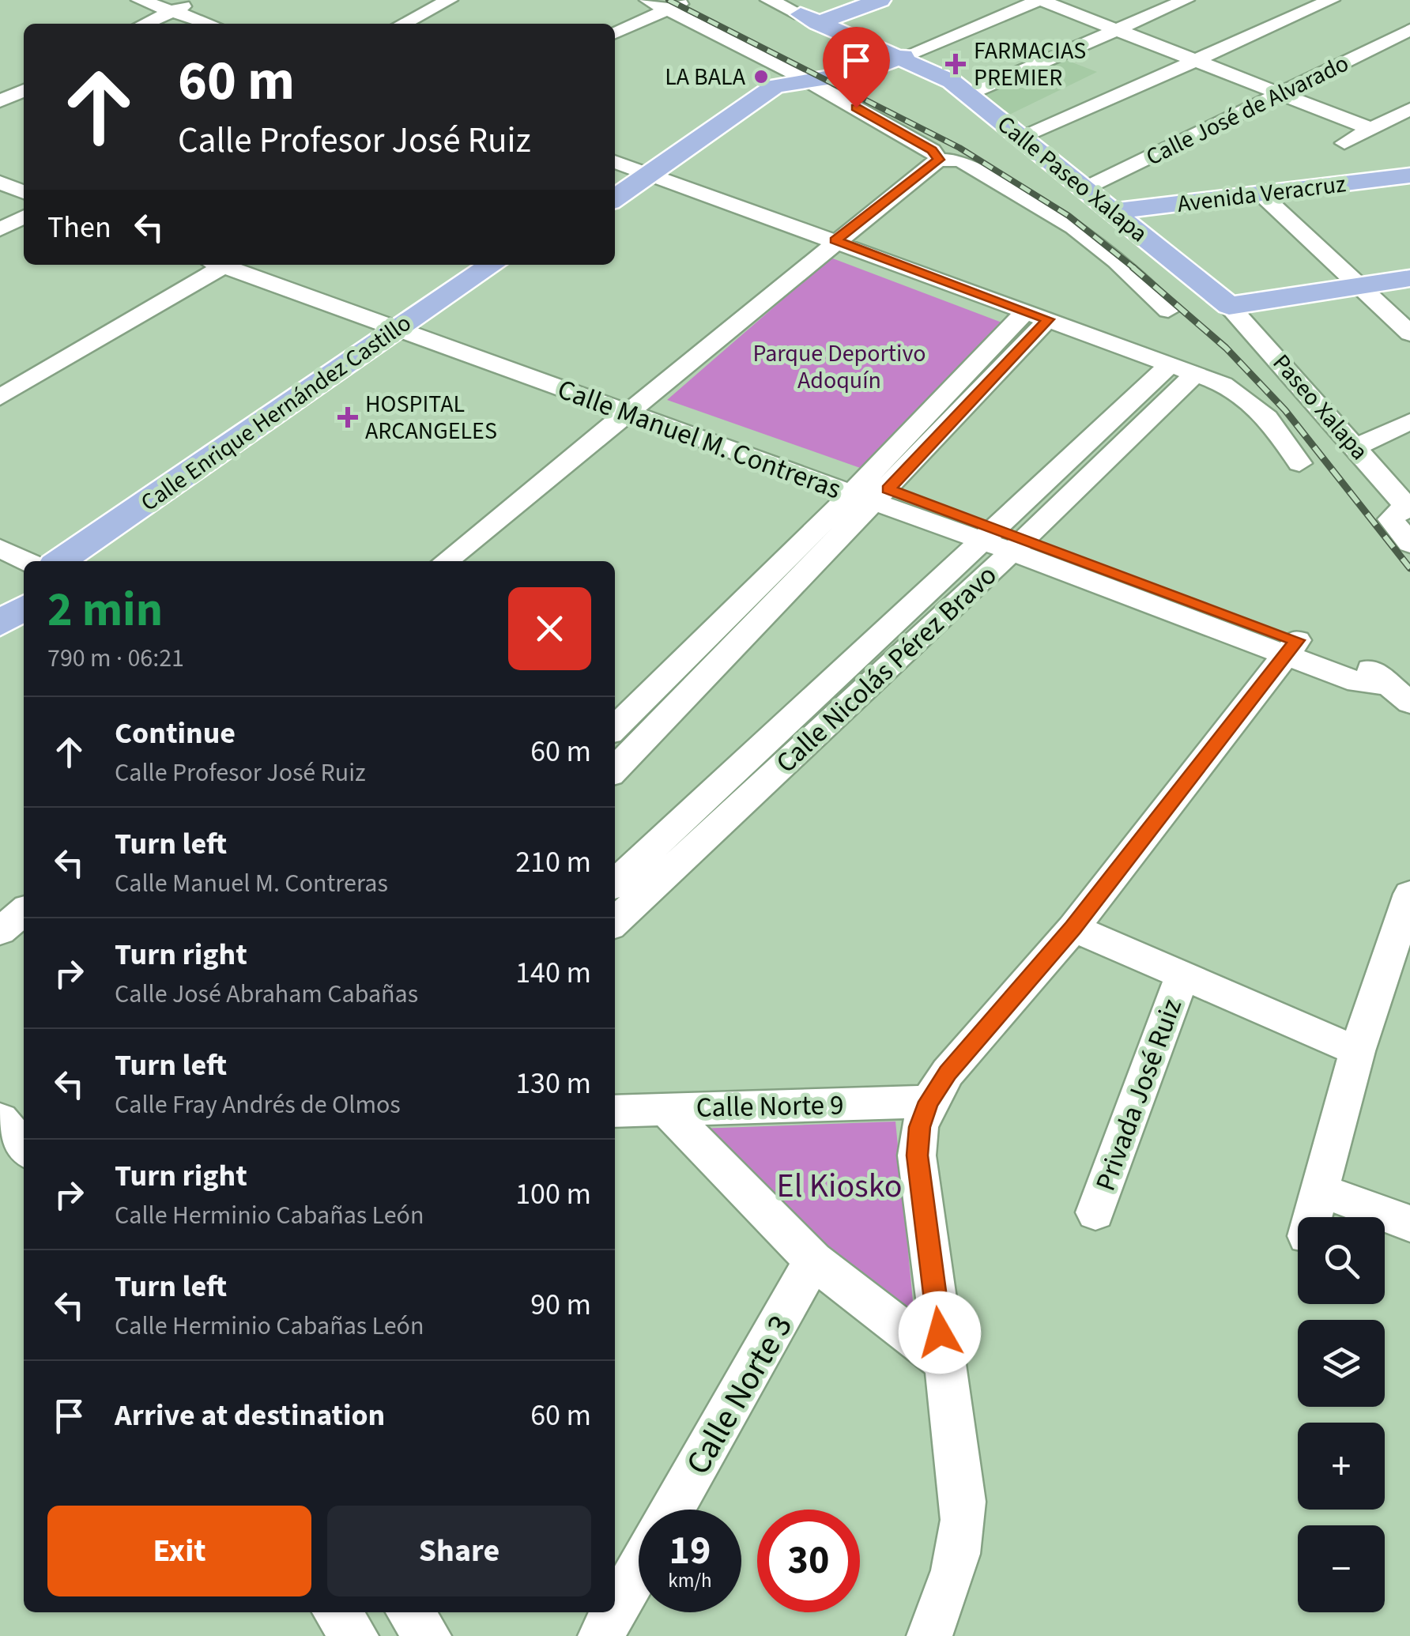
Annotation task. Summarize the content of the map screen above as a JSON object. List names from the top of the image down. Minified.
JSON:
{"streets":{"main road":["Calle Paseo Xalapa","Avenida Veracruz","Calle Enrique Hernández Castillo"],"street":["Calle José de Alvarado","Paseo Xalapa","Calle Manuel M. Contreras","Calle Nicolás Pérez Bravo","Privada José Ruiz","Calle Norte 9","Calle Norte 3"]},"crossings":[["Calle José de Alvarado","Calle Paseo Xalapa"],["Calle Paseo Xalapa","Avenida Veracruz"],["Calle Paseo Xalapa","Paseo Xalapa"],["Calle Enrique Hernández Castillo","Calle Manuel M. Contreras"],["Calle Manuel M. Contreras","Calle Nicolás Pérez Bravo"]],"parks":["Parque Deportivo Adoquín","El Kiosko"],"places":{"health":["FARMACIAS PREMIER","HOSPITAL ARCANGELES"],"other":["LA BALA"]},"page":{"turn":["60 m","Calle Profesor José Ruiz"],"then":"Then","heading":["2 min","790 m · 06:21"],"list":[{"name":"Continue","note":"Calle Profesor José Ruiz","value":"60 m"},{"name":"Turn left","note":"Calle Manuel M. Contreras","value":"210 m"},{"name":"Turn right","note":"Calle José Abraham Cabañas","value":"140 m"},{"name":"Turn left","note":"Calle Fray Andrés de Olmos","value":"130 m"},{"name":"Turn right","note":"Calle Herminio Cabañas León","value":"100 m"},{"name":"Turn left","note":"Calle Herminio Cabañas León","value":"90 m"},{"name":"Arrive at destination","value":"60 m"}],"map_buttons":["+","−"],"buttons":["Exit","Share"],"speed":"19 km/h","limit":"30"}}
